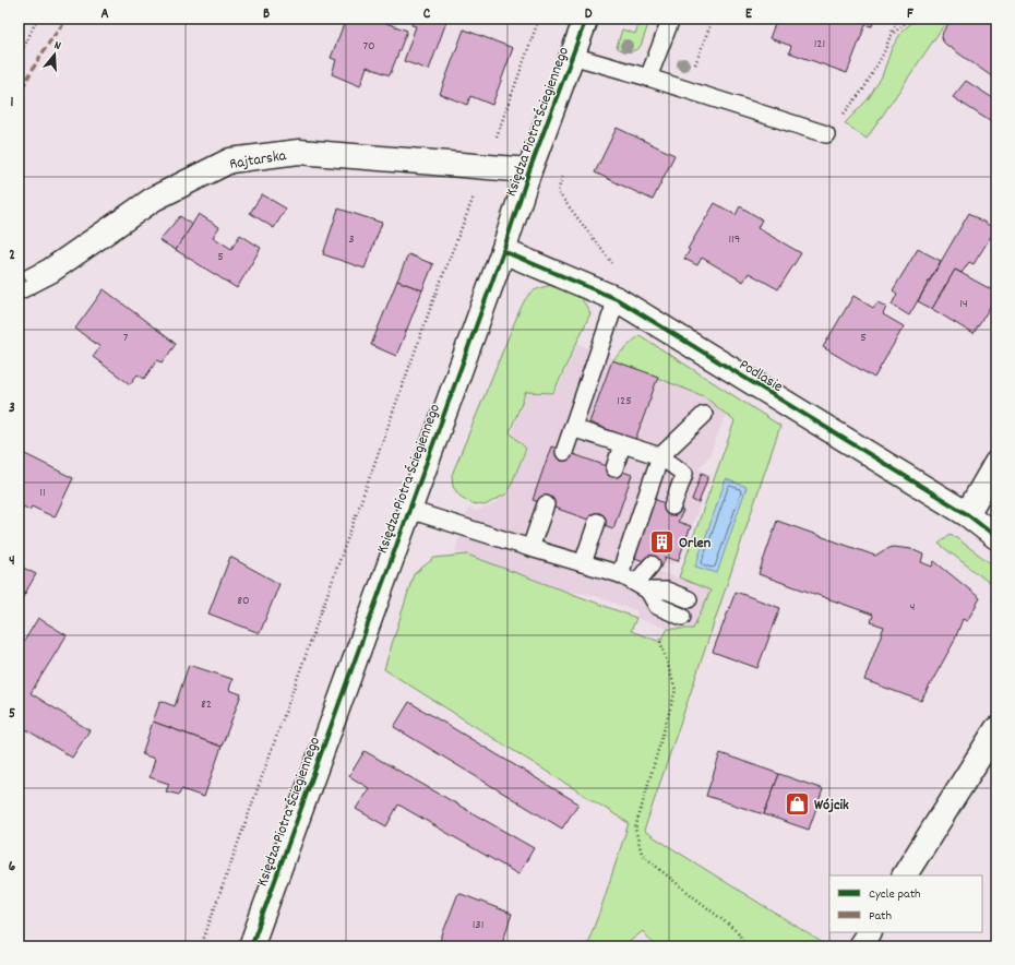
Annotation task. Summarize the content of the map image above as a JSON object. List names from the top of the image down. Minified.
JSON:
{"streets":{"street":["Księdza Piotra Ściegiennego","Rajtarska","Podlasie"]},"crossings":[["Księdza Piotra Ściegiennego","Rajtarska"],["Księdza Piotra Ściegiennego","Podlasie"]],"places":{"building":["Orlen"],"shop":["Wójcik"]},"house_numbers":["121","70","3","119","5","14","7","5","125","11","80","4","82","131"],"legend":["Cycle path","Path"],"north":"top","grid":{"columns":["A","B","C","D","E","F"],"rows":["1","2","3","4","5","6"]}}
